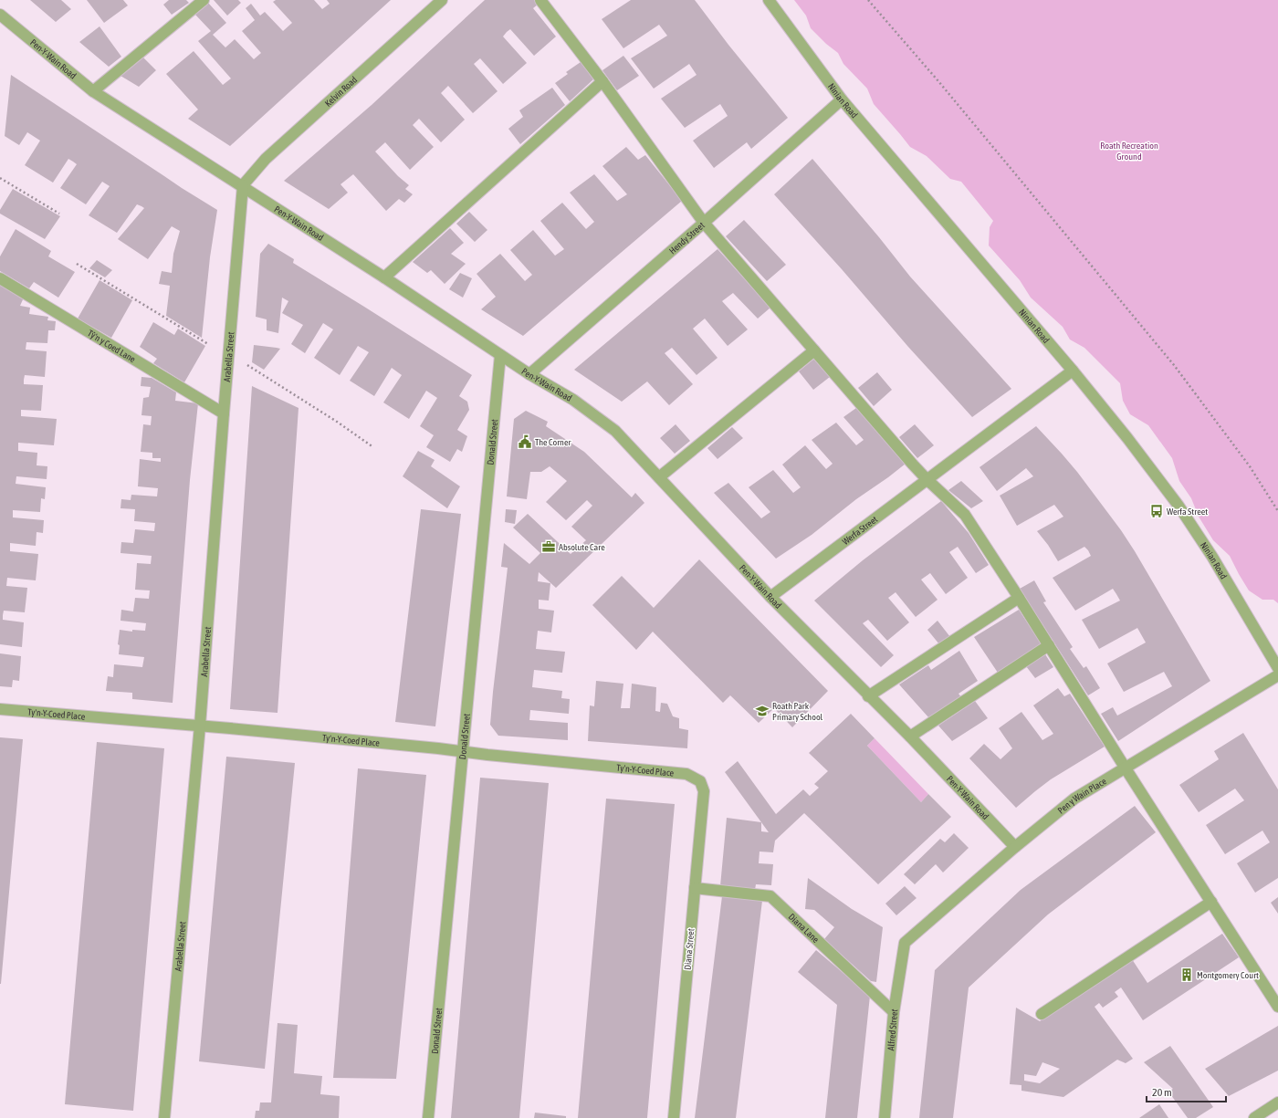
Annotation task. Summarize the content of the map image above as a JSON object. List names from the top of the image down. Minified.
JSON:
{"streets":{"street":["Pen-Y-Wain Road","Kelvin Road","Ninian Road","Hendy Street","Tŷ'n y Coed Lane","Arabella Street","Donald Street","Werfa Street","Ty'n-Y-Coed Place","Pen y Wain Place","Diana Lane","Diana Street","Alfred Street"]},"crossings":[["Pen-Y-Wain Road","Kelvin Road"],["Pen-Y-Wain Road","Hendy Street"],["Pen-Y-Wain Road","Arabella Street"],["Pen-Y-Wain Road","Donald Street"],["Pen-Y-Wain Road","Werfa Street"],["Pen-Y-Wain Road","Pen y Wain Place"],["Kelvin Road","Arabella Street"],["Ninian Road","Hendy Street"],["Ninian Road","Werfa Street"],["Tŷ'n y Coed Lane","Arabella Street"],["Arabella Street","Ty'n-Y-Coed Place"],["Donald Street","Ty'n-Y-Coed Place"],["Ty'n-Y-Coed Place","Diana Street"],["Pen y Wain Place","Alfred Street"],["Diana Lane","Diana Street"],["Diana Lane","Alfred Street"]],"parks":["Roath Recreation Ground"],"places":{"public building":["The Corner"],"bus stop":["Werfa Street"],"office":["Absolute Care"],"school or university":["Roath Park Primary School"],"building":["Montgomery Court"]},"scale_bar":"20 m"}
